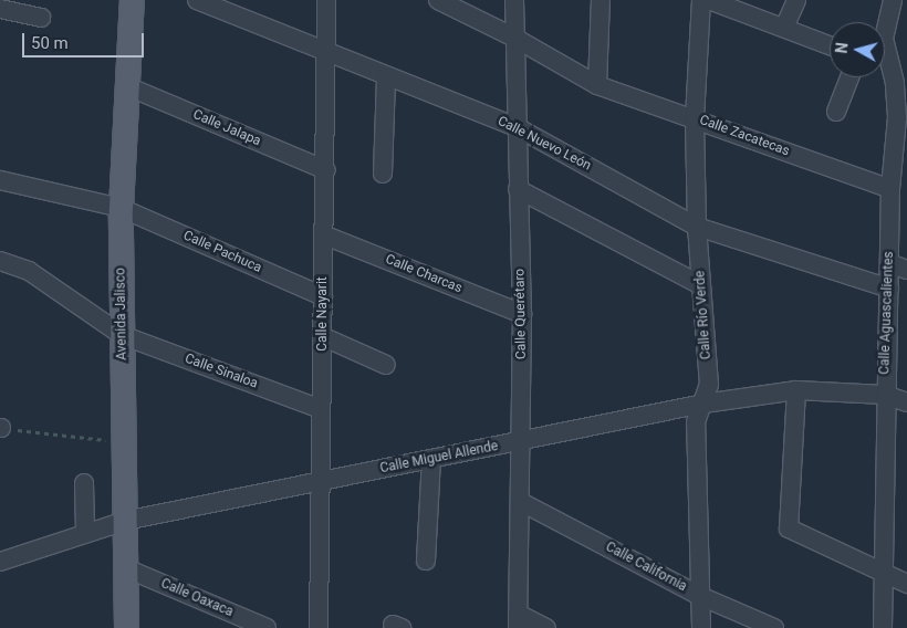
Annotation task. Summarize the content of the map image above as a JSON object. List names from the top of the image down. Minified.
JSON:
{"streets":{"main road":["Avenida Jalisco"],"street":["Calle Jalapa","Calle Zacatecas","Calle Nuevo León","Calle Pachuca","Calle Charcas","Calle Aguascalientes","Calle Nayarit","Calle Querétaro","Calle Río Verde","Calle Sinaloa","Calle Miguel Allende","Calle California","Calle Oaxaca"]},"crossings":[["Calle Jalapa","Avenida Jalisco"],["Calle Jalapa","Calle Nayarit"],["Calle Zacatecas","Calle Aguascalientes"],["Calle Zacatecas","Calle Querétaro"],["Calle Zacatecas","Calle Río Verde"],["Calle Nuevo León","Calle Aguascalientes"],["Calle Nuevo León","Calle Nayarit"],["Calle Nuevo León","Calle Querétaro"],["Calle Nuevo León","Calle Río Verde"],["Calle Pachuca","Avenida Jalisco"],["Calle Pachuca","Calle Nayarit"],["Calle Charcas","Calle Nayarit"],["Calle Charcas","Calle Querétaro"],["Calle Aguascalientes","Calle Miguel Allende"],["Avenida Jalisco","Calle Sinaloa"],["Avenida Jalisco","Calle Miguel Allende"],["Avenida Jalisco","Calle Oaxaca"],["Calle Nayarit","Calle Sinaloa"],["Calle Nayarit","Calle Miguel Allende"],["Calle Querétaro","Calle Miguel Allende"],["Calle Querétaro","Calle California"],["Calle Río Verde","Calle Miguel Allende"],["Calle Río Verde","Calle California"]],"scale_bar":"50 m","north":"left"}
